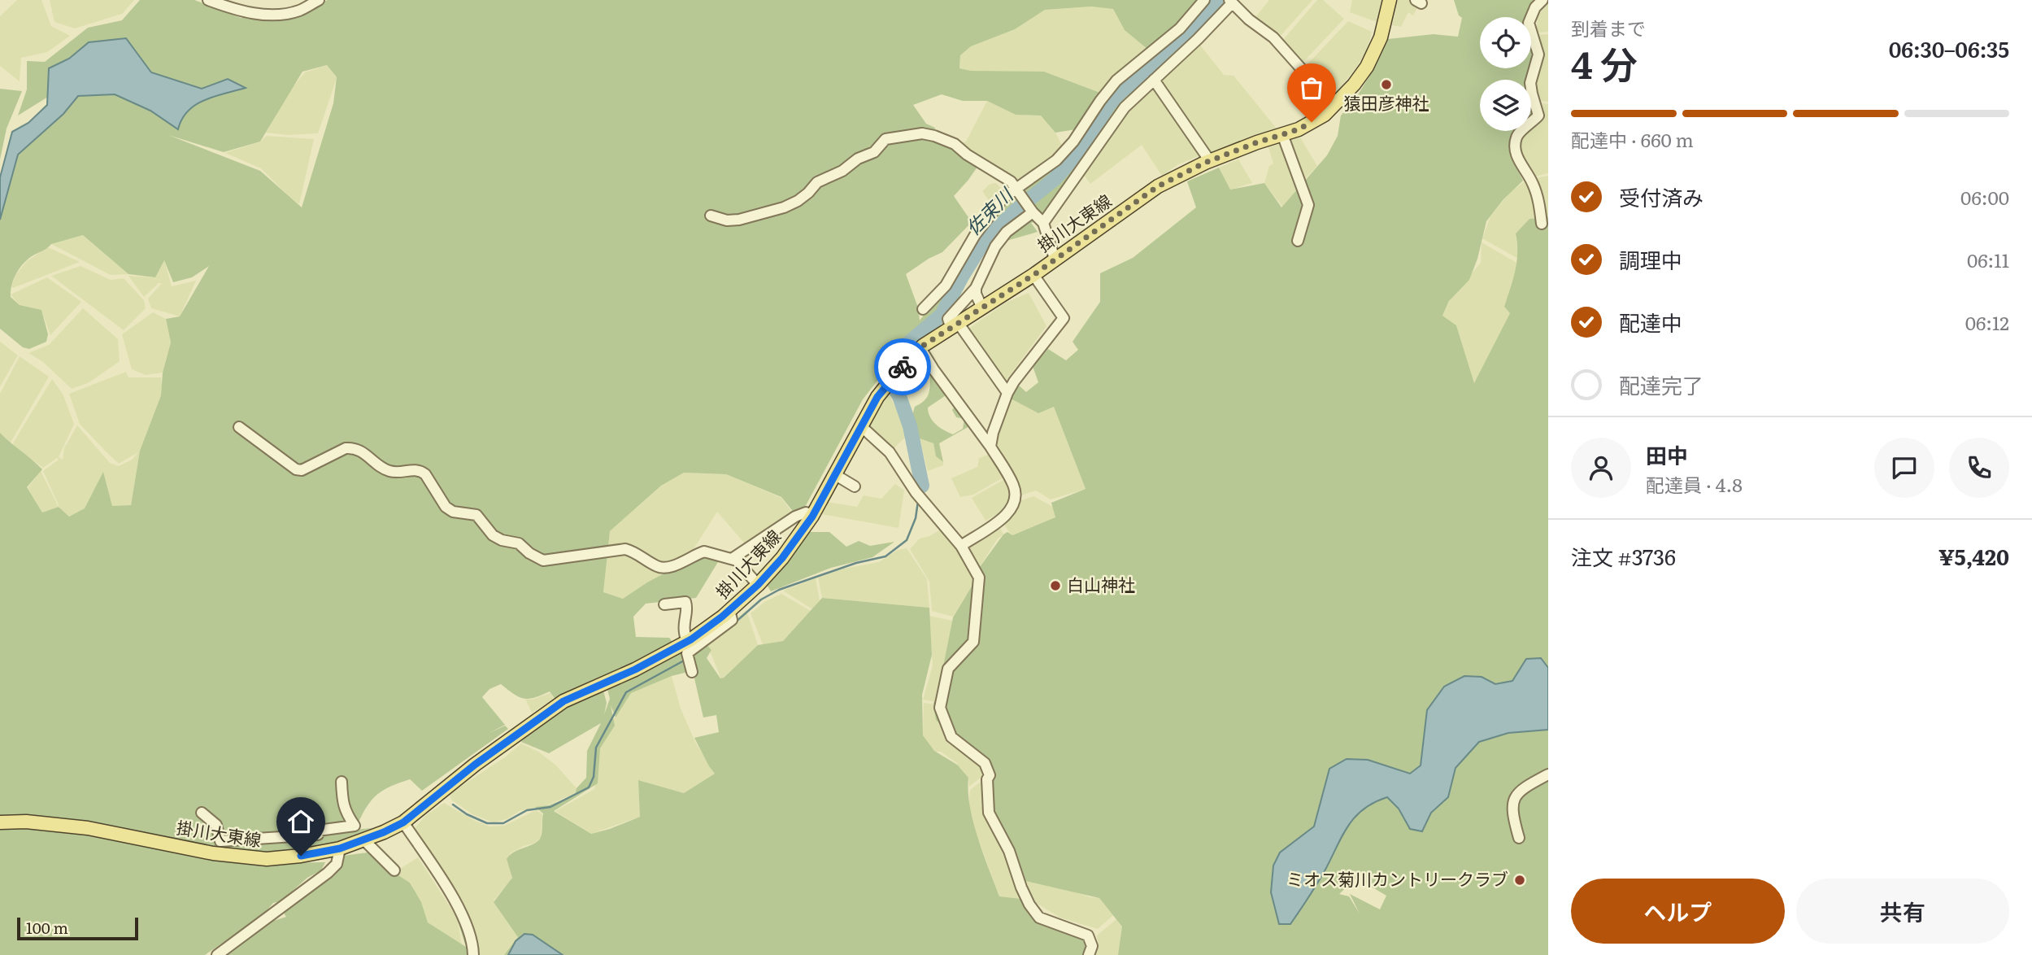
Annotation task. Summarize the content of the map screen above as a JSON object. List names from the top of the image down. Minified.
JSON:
{"streets":{"main road":["掛川大東線"]},"water":["佐束川"],"places":["猿田彦神社","白山神社","ミオス菊川カントリークラブ"],"scale_bar":"100 m","page":{"heading":["4 分","到着まで","06:30–06:35"],"panel":["田中","配達員 · 4.8","注文 #3736","¥5,420"],"bar":"配達中 · 660 m","list":[["受付済み","06:00"],["調理中","06:11"],["配達中","06:12"],"配達完了"],"buttons":["ヘルプ","共有"],"scale":"100 m"}}
